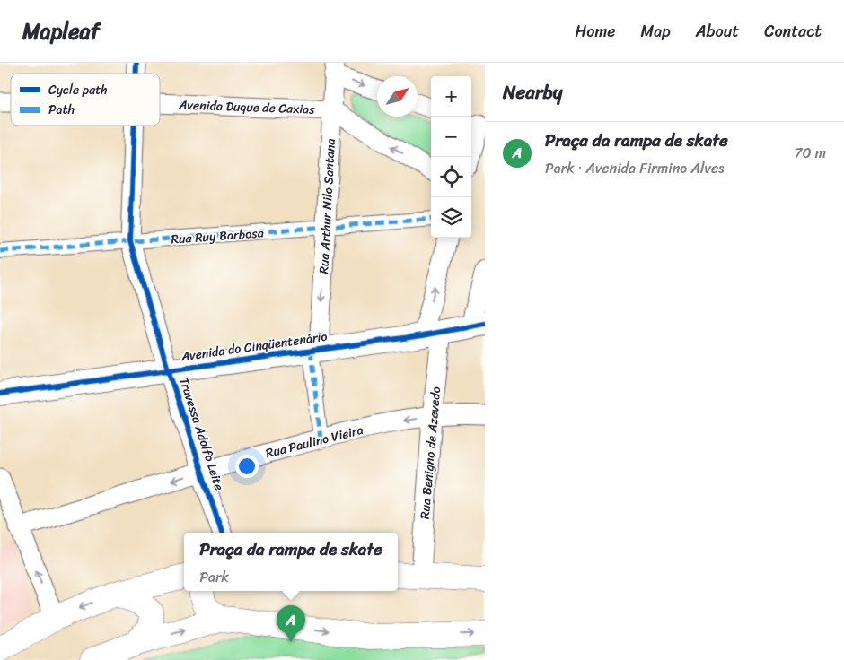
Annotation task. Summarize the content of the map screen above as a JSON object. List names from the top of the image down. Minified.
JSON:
{"streets":{"street":["Avenida Duque de Caxias","Rua Arthur Nilo Santana","Rua Ruy Barbosa","Avenida do Cinqüentenário","Travessa Adolfo Leite","Rua Paulino Vieira","Rua Benigno de Azevedo"]},"crossings":[["Avenida Duque de Caxias","Rua Arthur Nilo Santana"],["Rua Arthur Nilo Santana","Rua Ruy Barbosa"],["Rua Arthur Nilo Santana","Avenida do Cinqüentenário"],["Rua Arthur Nilo Santana","Rua Paulino Vieira"],["Rua Ruy Barbosa","Travessa Adolfo Leite"],["Avenida do Cinqüentenário","Travessa Adolfo Leite"],["Avenida do Cinqüentenário","Rua Benigno de Azevedo"],["Travessa Adolfo Leite","Rua Paulino Vieira"],["Rua Paulino Vieira","Rua Benigno de Azevedo"]],"one_way":["Rua Paulino Vieira"],"legend":["Cycle path","Path"],"north":"top right","page":{"header":"Mapleaf","nav":["Home","Map","About","Contact"],"heading":"Nearby","map_buttons":["+","−"],"list":[{"mark":"A","name":"Praça da rampa de skate","note":"Park · Avenida Firmino Alves","value":"70 m"}],"popup":["Praça da rampa de skate","Park"],"pins":"A"}}
